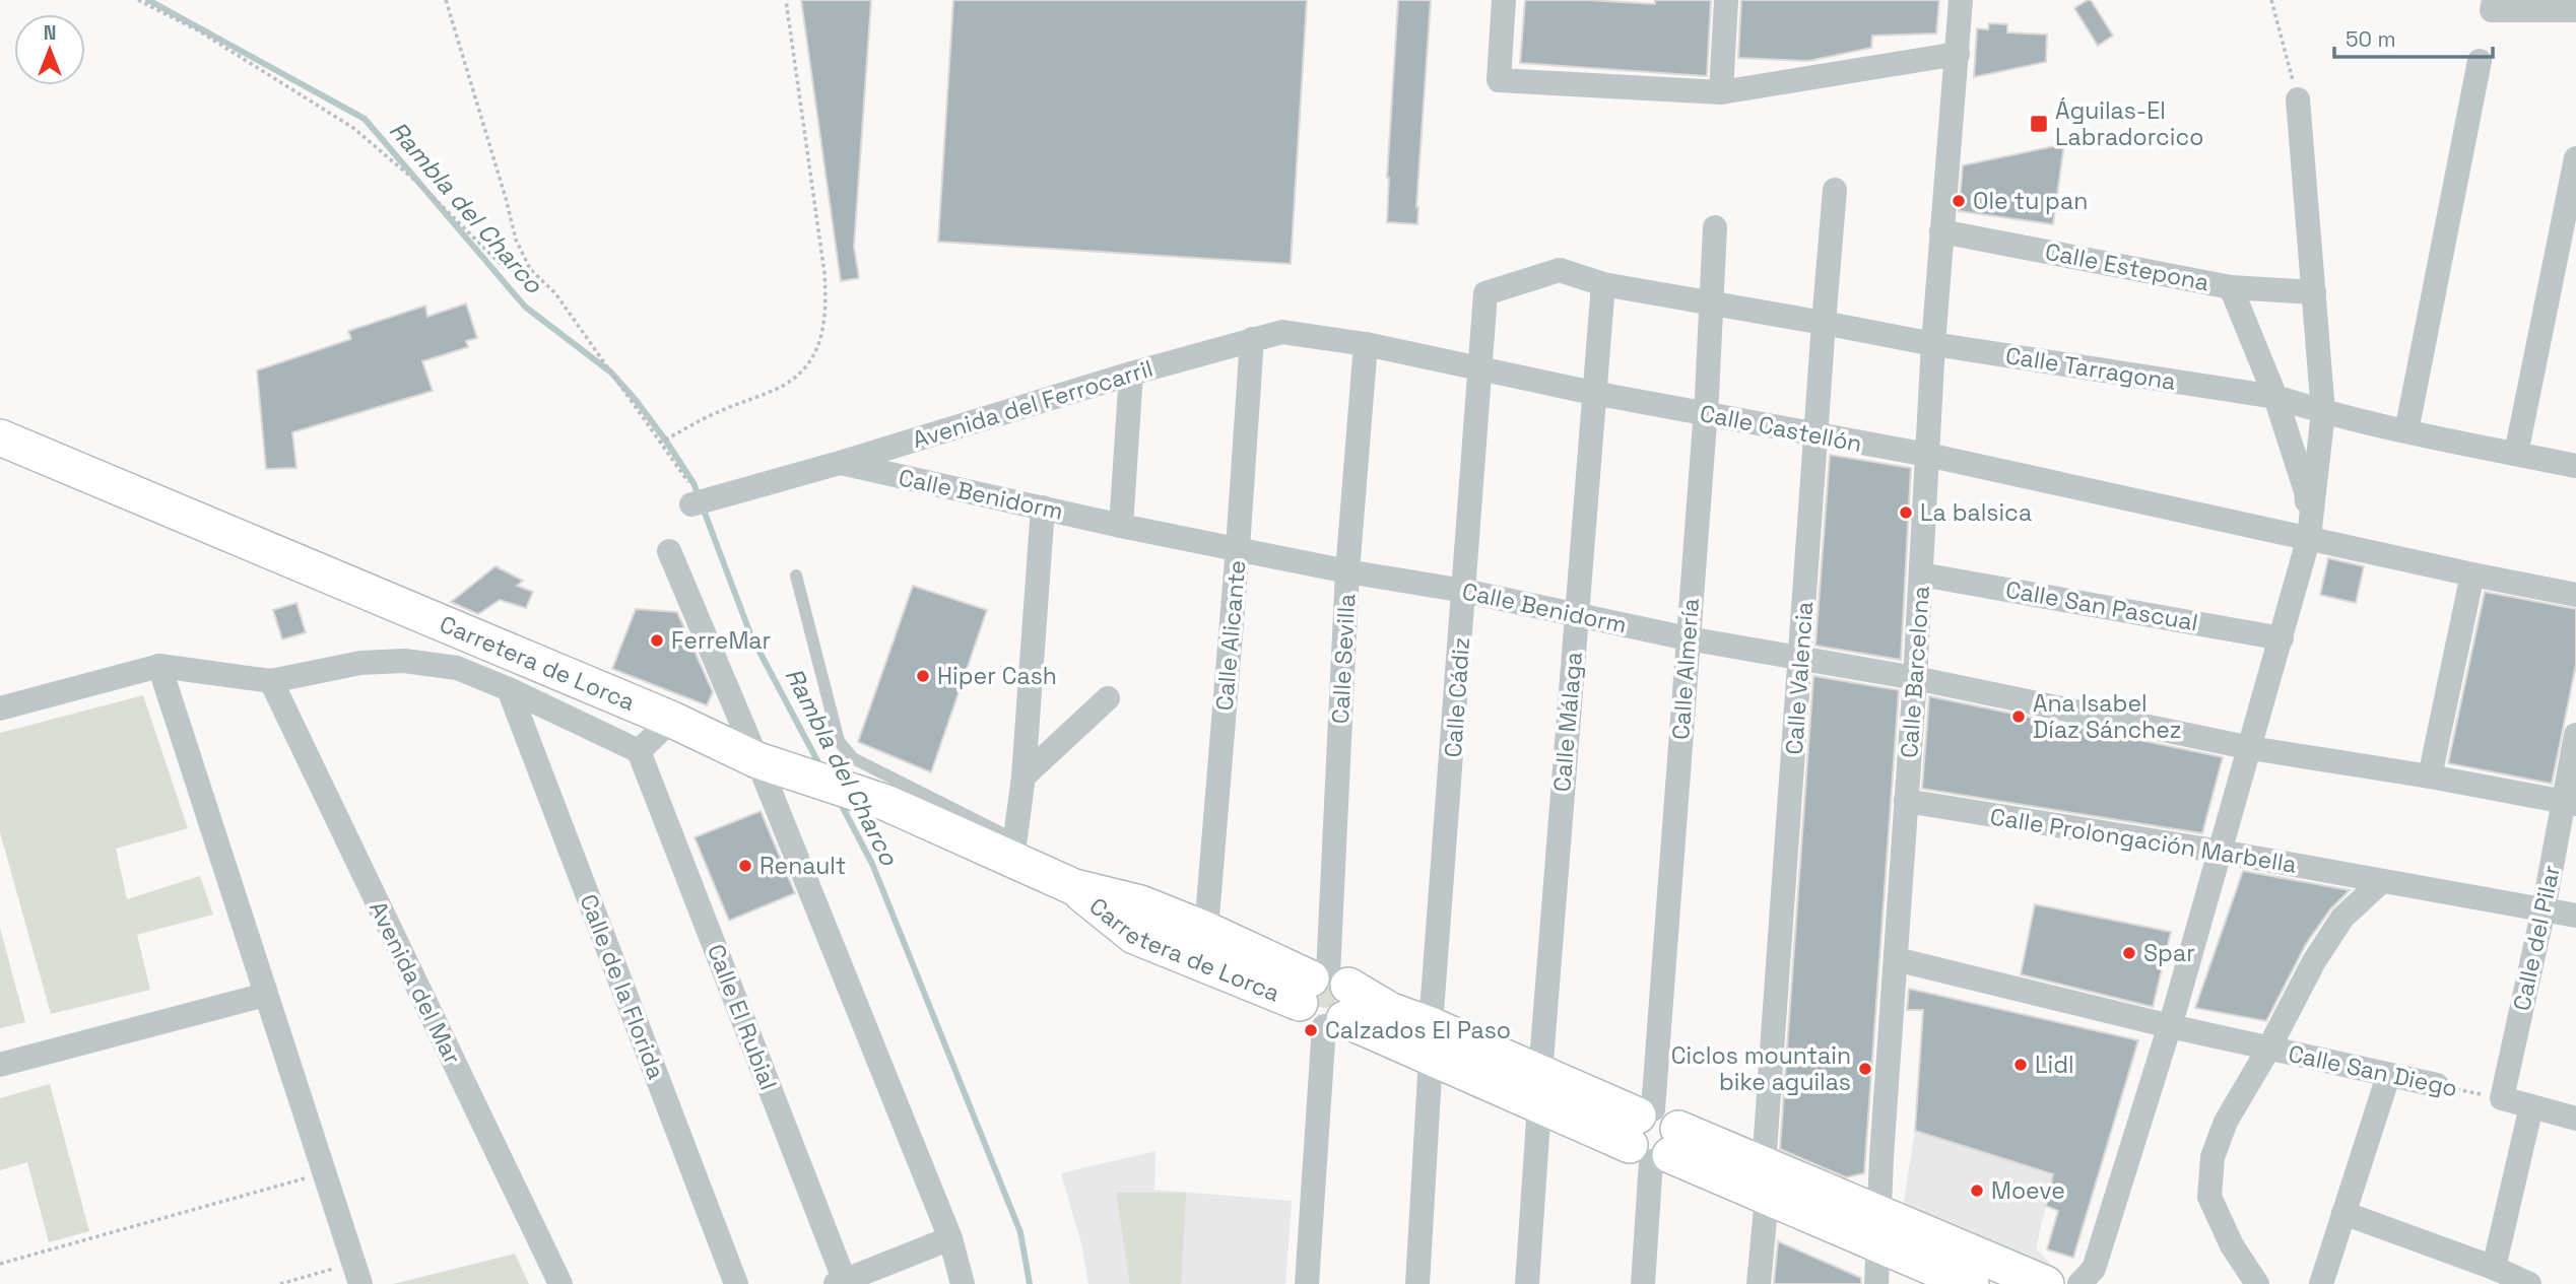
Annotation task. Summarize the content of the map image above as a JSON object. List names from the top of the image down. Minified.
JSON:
{"streets":{"main road":["Carretera de Lorca"],"street":["Calle Estepona","Calle Tarragona","Avenida del Ferrocarril","Calle Castellón","Calle Benidorm","Calle San Pascual","Calle Alicante","Calle Sevilla","Calle Almería","Calle Barcelona","Calle Valencia","Calle Cádiz","Calle Málaga","Calle Prolongación Marbella","Calle del Pilar","Avenida del Mar","Calle de la Florida","Calle El Rubial","Calle San Diego"]},"crossings":[["Calle Estepona","Calle Barcelona"],["Calle Tarragona","Calle Castellón"],["Calle Tarragona","Calle Almería"],["Calle Tarragona","Calle Barcelona"],["Calle Tarragona","Calle Valencia"],["Calle Tarragona","Calle Cádiz"],["Calle Tarragona","Calle Málaga"],["Avenida del Ferrocarril","Calle Castellón"],["Avenida del Ferrocarril","Calle Benidorm"],["Avenida del Ferrocarril","Calle Alicante"],["Calle Castellón","Calle Alicante"],["Calle Castellón","Calle Sevilla"],["Calle Castellón","Calle Almería"],["Calle Castellón","Calle Barcelona"],["Calle Castellón","Calle Valencia"],["Calle Castellón","Calle Cádiz"],["Calle Castellón","Calle Málaga"],["Calle Benidorm","Calle Alicante"],["Calle Benidorm","Calle Sevilla"],["Calle Benidorm","Calle Almería"],["Calle Benidorm","Calle Barcelona"],["Calle Benidorm","Calle Valencia"],["Calle Benidorm","Calle Cádiz"],["Calle Benidorm","Calle Málaga"],["Calle Benidorm","Calle del Pilar"],["Calle San Pascual","Calle Barcelona"],["Calle Alicante","Carretera de Lorca"],["Calle Sevilla","Carretera de Lorca"],["Carretera de Lorca","Calle Almería"],["Carretera de Lorca","Calle Barcelona"],["Carretera de Lorca","Calle Valencia"],["Carretera de Lorca","Calle Cádiz"],["Carretera de Lorca","Calle Málaga"],["Calle Barcelona","Calle Prolongación Marbella"],["Calle Barcelona","Calle San Diego"],["Calle Prolongación Marbella","Calle del Pilar"],["Calle del Pilar","Calle San Diego"]],"water":["Rambla del Charco"],"places":{"transit":["Águilas-El Labradorcico"],"other":["Ole tu pan","La balsica","FerreMar","Hiper Cash","Ana Isabel Díaz Sánchez","Renault","Spar","Calzados El Paso","Lidl","Ciclos mountain bike aguilas","Moeve"]},"scale_bar":"50 m","north":"top"}
